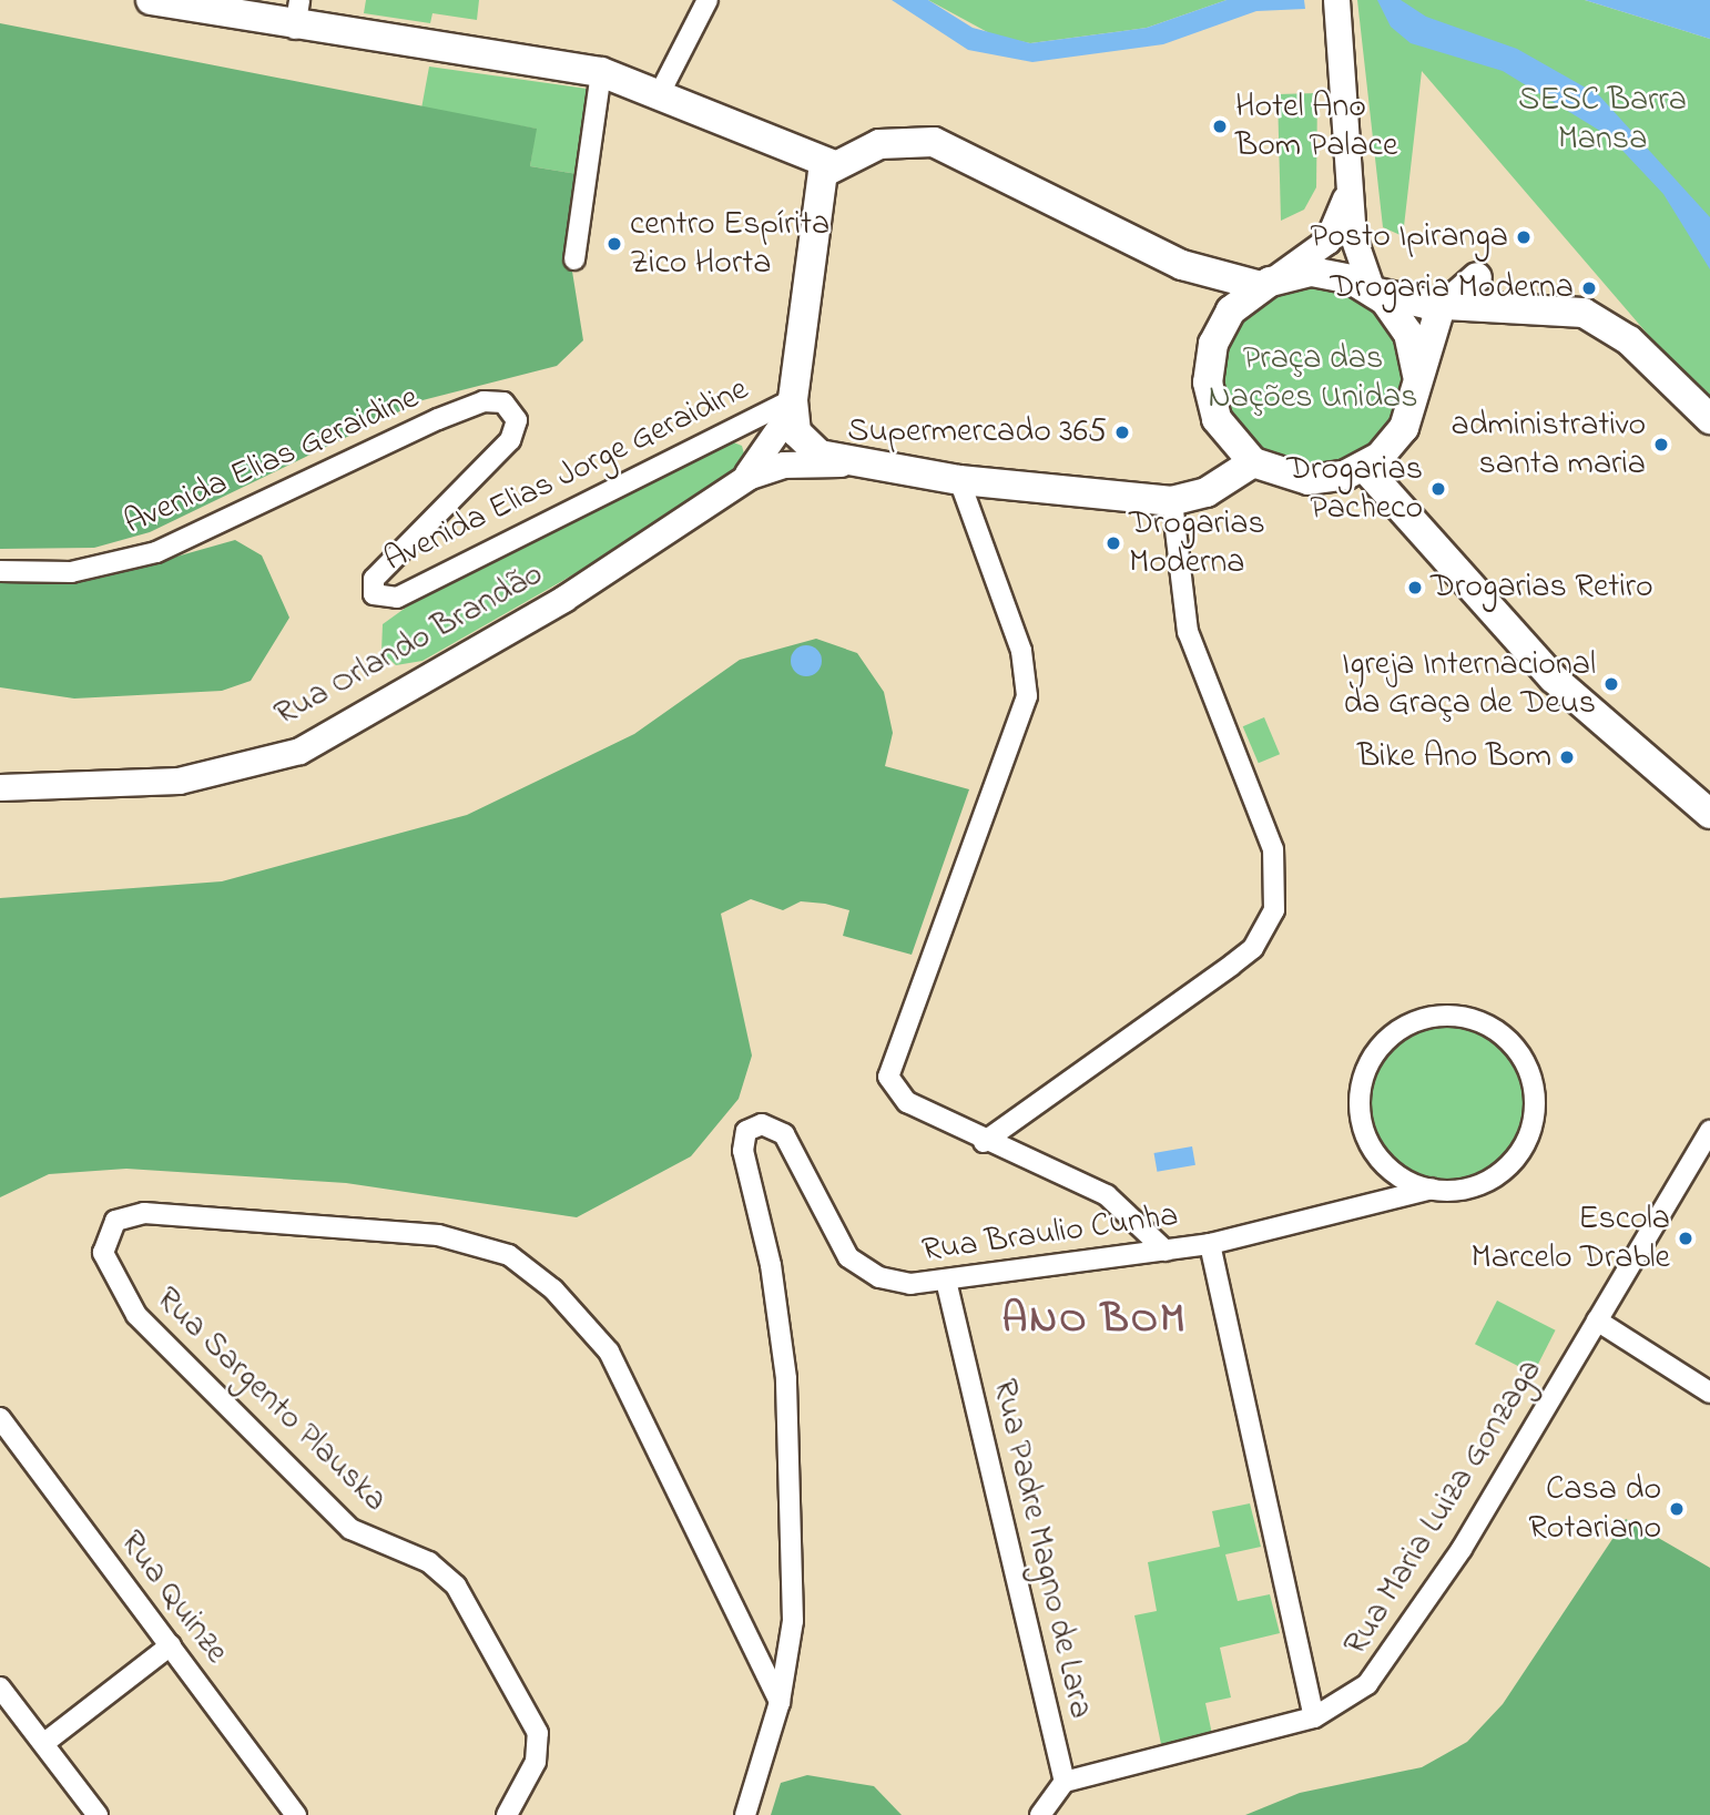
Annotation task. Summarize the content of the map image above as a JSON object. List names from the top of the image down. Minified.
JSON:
{"streets":{"street":["Avenida Elias Geraidine","Avenida Elias Jorge Geraidine","Rua Orlando Brandão","Rua Braulio Cunha","Rua Sargento Plauska","Rua Maria Luiza Gonzaga","Rua Padre Magno de Lara","Rua Quinze"]},"crossings":[["Avenida Elias Geraidine","Avenida Elias Jorge Geraidine"],["Rua Braulio Cunha","Rua Sargento Plauska"],["Rua Braulio Cunha","Rua Padre Magno de Lara"],["Rua Maria Luiza Gonzaga","Rua Padre Magno de Lara"]],"districts":["ANO BOM"],"parks":["SESC Barra Mansa","Praça das Nações Unidas"],"places":["Hotel Ano Bom Palace","Posto Ipiranga","centro Espírita Zico Horta","Drogaria Moderna","Supermercado 365","administrativo santa maria","Drogarias Pacheco","Drogarias Moderna","Drogarias Retiro","Igreja Internacional da Graça de Deus","Bike Ano Bom","Escola Marcelo Drable","Casa do Rotariano"]}
